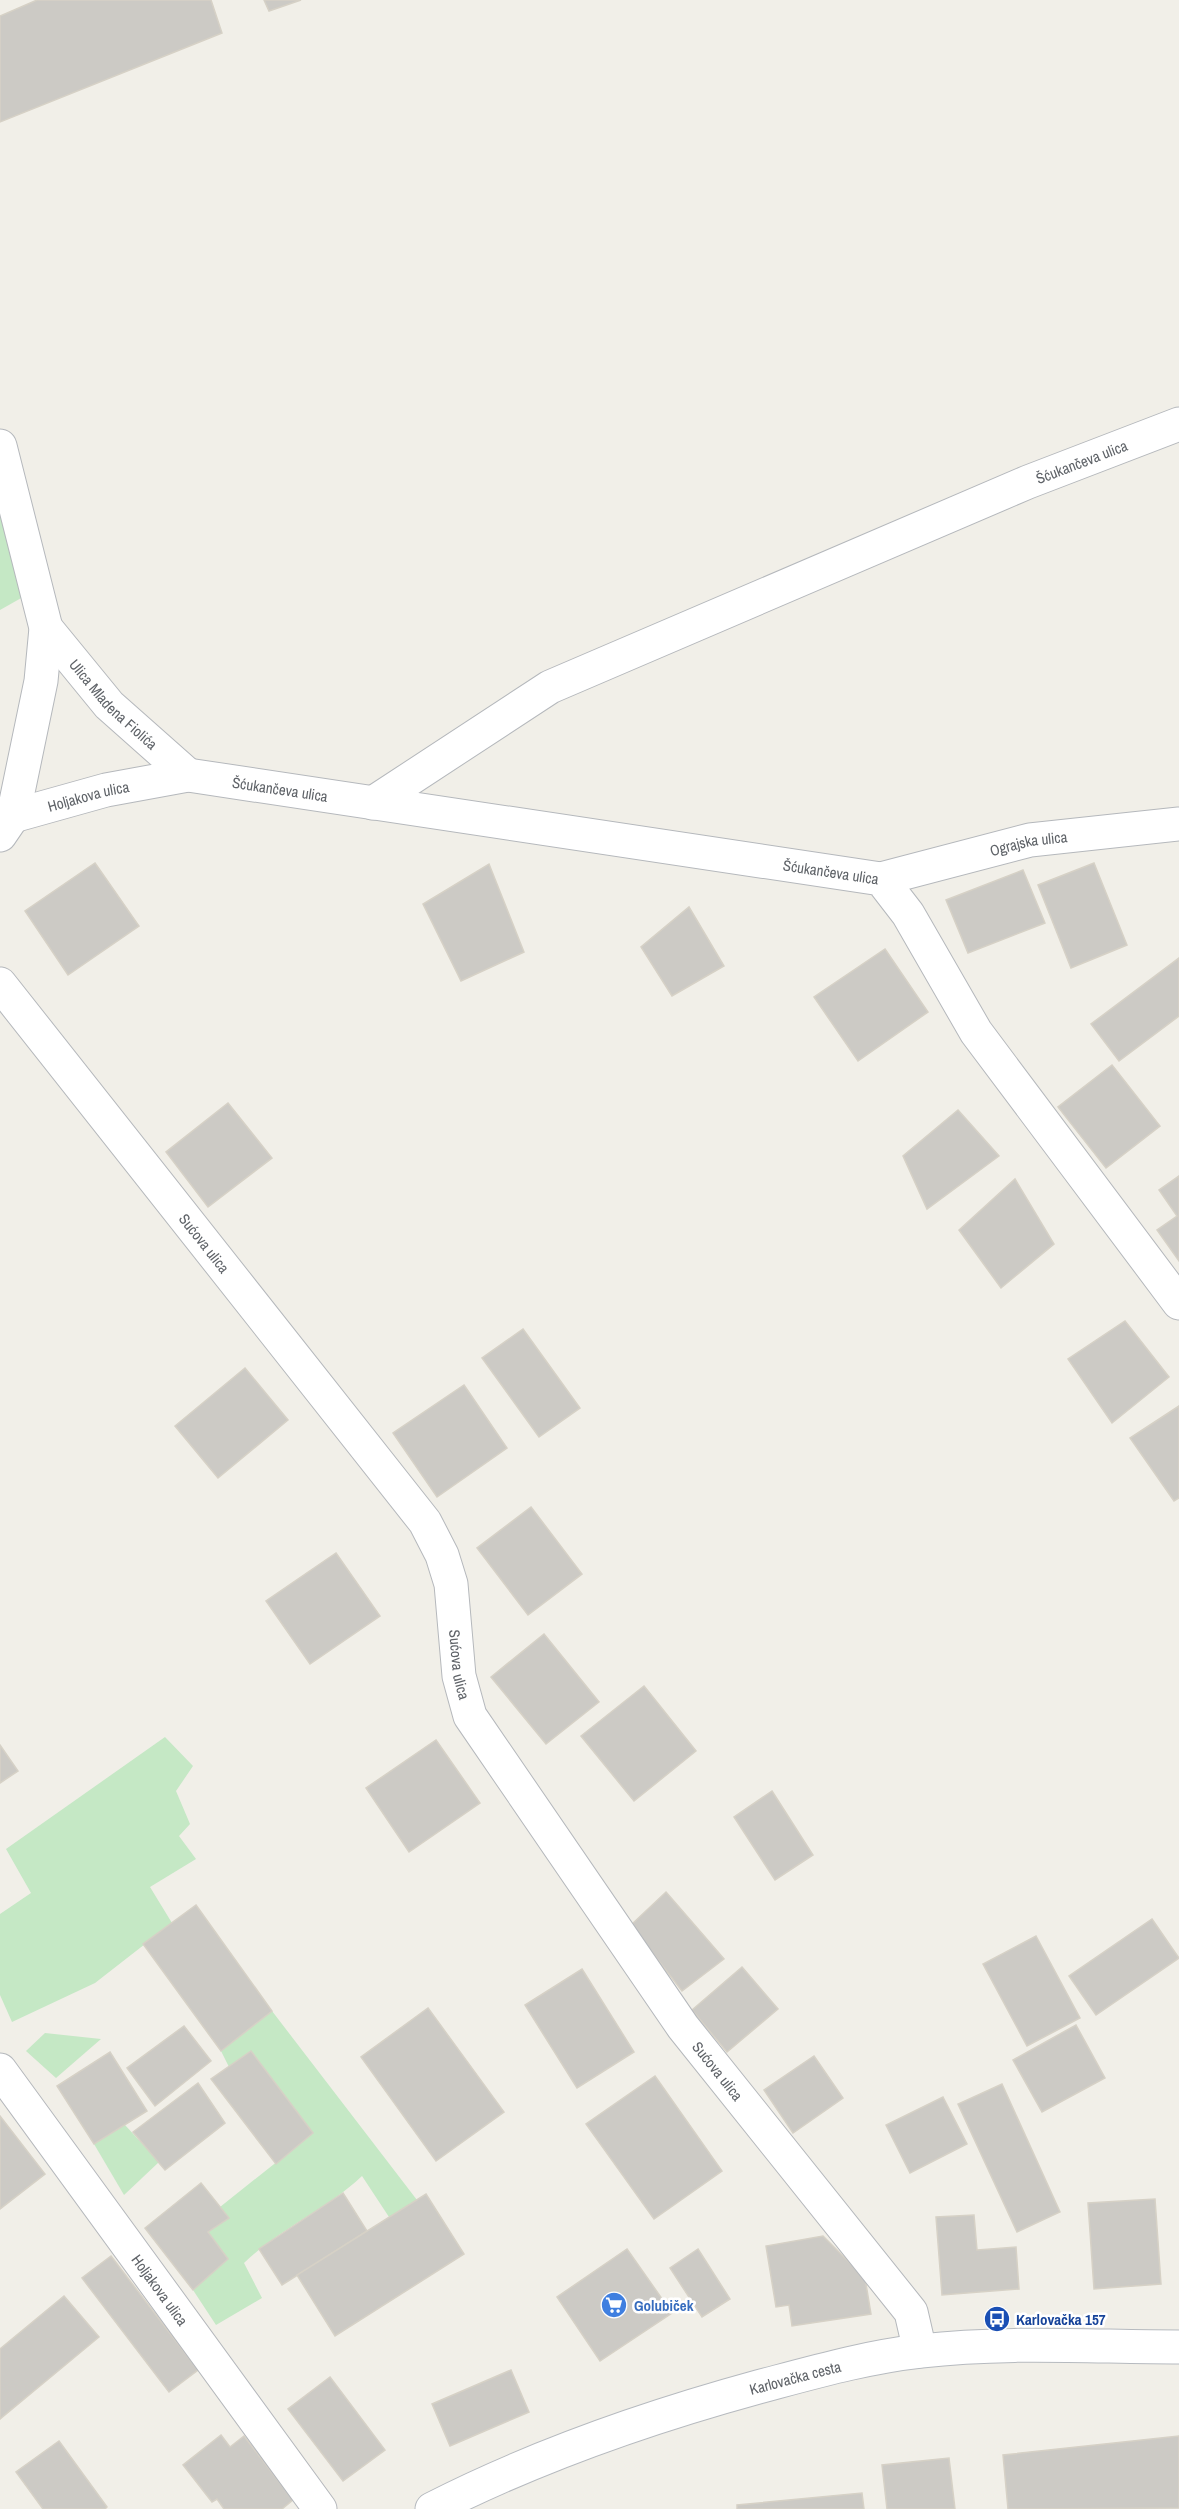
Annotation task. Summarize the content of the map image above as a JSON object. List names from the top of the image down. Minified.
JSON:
{"streets":{"street":["Šćukančeva ulica","Ulica Mladena Fiolića","Holjakova ulica","Ograjska ulica","Sućova ulica","Karlovačka cesta"]},"crossings":[["Šćukančeva ulica","Ulica Mladena Fiolića"],["Šćukančeva ulica","Holjakova ulica"],["Šćukančeva ulica","Ograjska ulica"],["Ulica Mladena Fiolića","Holjakova ulica"],["Sućova ulica","Karlovačka cesta"]],"places":{"supermarket":["Golubiček"],"bus stop":["Karlovačka 157"]}}
